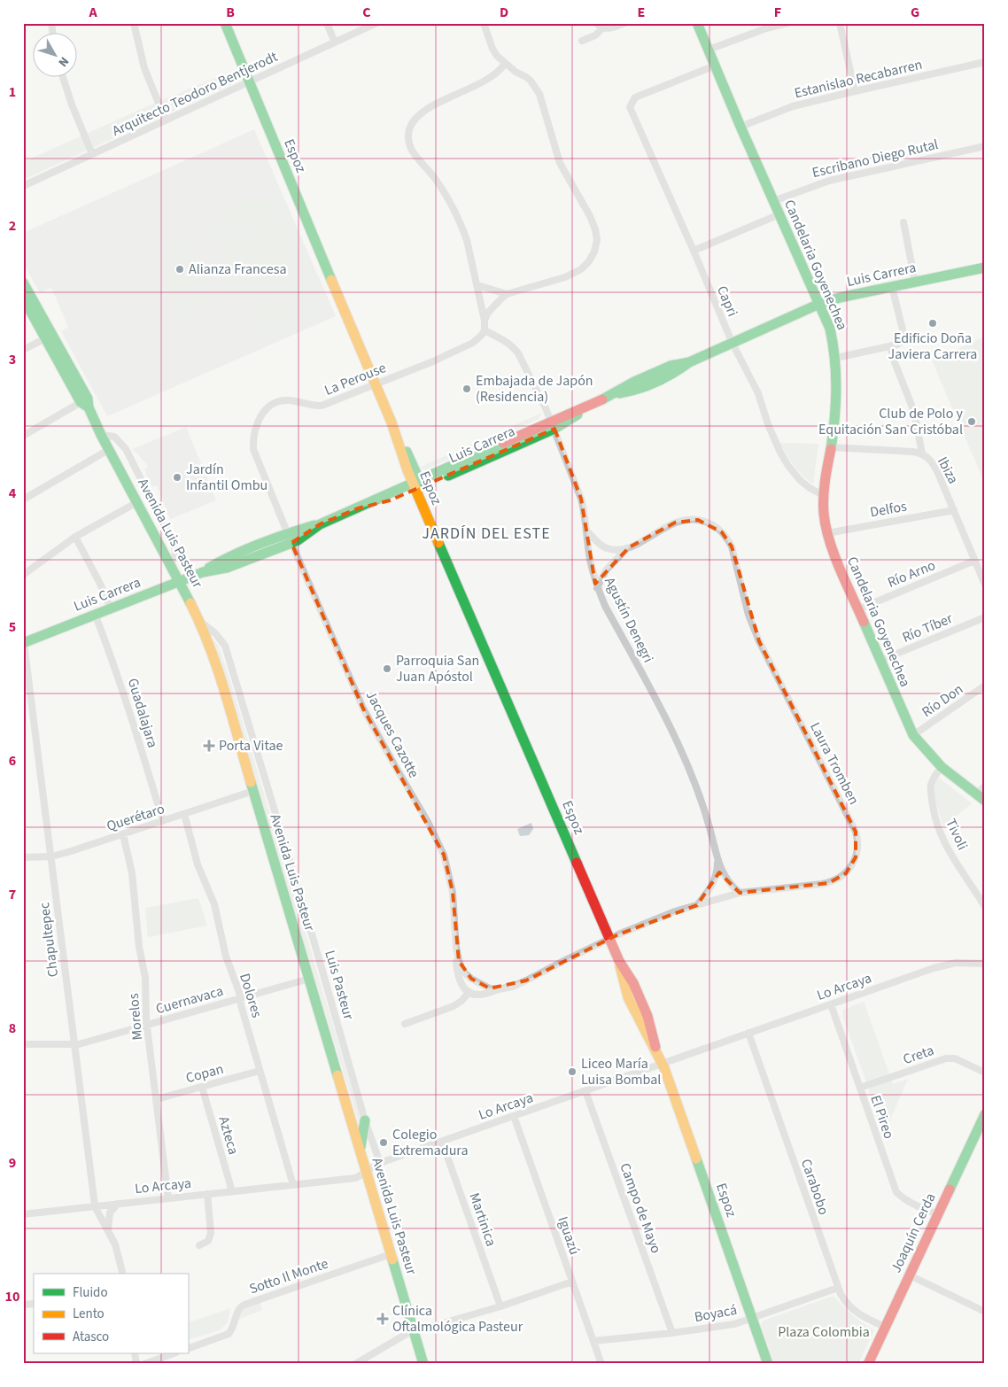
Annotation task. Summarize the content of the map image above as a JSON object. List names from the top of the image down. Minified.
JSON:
{"streets":{"street":["Estanislao Recabarren","Arquitecto Teodoro Bentjerodt","Espoz","Escribano Diego Rutal","Candelaria Goyenechea","Luis Carrera","Capri","La Perouse","Ibiza","Delfos","Avenida Luis Pasteur","Río Arno","Agustín Denegri","Río Tíber","Río Don","Guadalajara","Jacques Cazotte","Laura Tromben","Querétaro","Tivoli","Chapultepec","Luis Pasteur","Lo Arcaya","Dolores","Cuernavaca","Morelos","Creta","Copan","El Pireo","Azteca","Carabobo","Campo de Mayo","Martinica","Joaquín Cerda","Iguazú","Sotto Il Monte","Boyacá"]},"crossings":[["Estanislao Recabarren","Candelaria Goyenechea"],["Arquitecto Teodoro Bentjerodt","Espoz"],["Espoz","Luis Carrera"],["Espoz","La Perouse"],["Espoz","Laura Tromben"],["Espoz","Lo Arcaya"],["Espoz","Boyacá"],["Escribano Diego Rutal","Candelaria Goyenechea"],["Candelaria Goyenechea","Luis Carrera"],["Candelaria Goyenechea","Capri"],["Candelaria Goyenechea","Ibiza"],["Candelaria Goyenechea","Delfos"],["Candelaria Goyenechea","Río Arno"],["Candelaria Goyenechea","Río Tíber"],["Candelaria Goyenechea","Río Don"],["Candelaria Goyenechea","Tivoli"],["Luis Carrera","Capri"],["Luis Carrera","La Perouse"],["Luis Carrera","Avenida Luis Pasteur"],["Luis Carrera","Agustín Denegri"],["Luis Carrera","Guadalajara"],["Luis Carrera","Jacques Cazotte"],["Luis Carrera","Chapultepec"],["La Perouse","Agustín Denegri"],["La Perouse","Jacques Cazotte"],["Ibiza","Delfos"],["Ibiza","Río Arno"],["Avenida Luis Pasteur","Querétaro"],["Avenida Luis Pasteur","Luis Pasteur"],["Avenida Luis Pasteur","Lo Arcaya"],["Avenida Luis Pasteur","Cuernavaca"],["Avenida Luis Pasteur","Sotto Il Monte"],["Agustín Denegri","Laura Tromben"],["Guadalajara","Querétaro"],["Querétaro","Chapultepec"],["Querétaro","Dolores"],["Querétaro","Morelos"],["Chapultepec","Lo Arcaya"],["Chapultepec","Cuernavaca"],["Luis Pasteur","Lo Arcaya"],["Lo Arcaya","Dolores"],["Lo Arcaya","Morelos"],["Lo Arcaya","El Pireo"],["Lo Arcaya","Azteca"],["Lo Arcaya","Carabobo"],["Lo Arcaya","Campo de Mayo"],["Lo Arcaya","Martinica"],["Lo Arcaya","Iguazú"],["Dolores","Cuernavaca"],["Dolores","Copan"],["Cuernavaca","Morelos"],["Morelos","Copan"],["Creta","El Pireo"],["Copan","Azteca"],["El Pireo","Joaquín Cerda"],["Carabobo","Joaquín Cerda"],["Carabobo","Boyacá"],["Campo de Mayo","Boyacá"],["Iguazú","Boyacá"]],"districts":["JARDÍN DEL ESTE"],"parks":["Plaza Colombia"],"places":{"other":["Alianza Francesa","Edificio Doña Javiera Carrera","Embajada de Japón (Residencia)","Club de Polo y Equitación San Cristóbal","Jardín Infantil Ombu","Parroquia San Juan Apóstol","Liceo María Luisa Bombal","Colegio Extremadura"],"health":["Porta Vitae","Clínica Oftalmológica Pasteur"]},"legend":["Fluido","Lento","Atasco"],"north":"bottom right","grid":{"columns":["A","B","C","D","E","F","G"],"rows":["1","2","3","4","5","6","7","8","9","10"]}}
